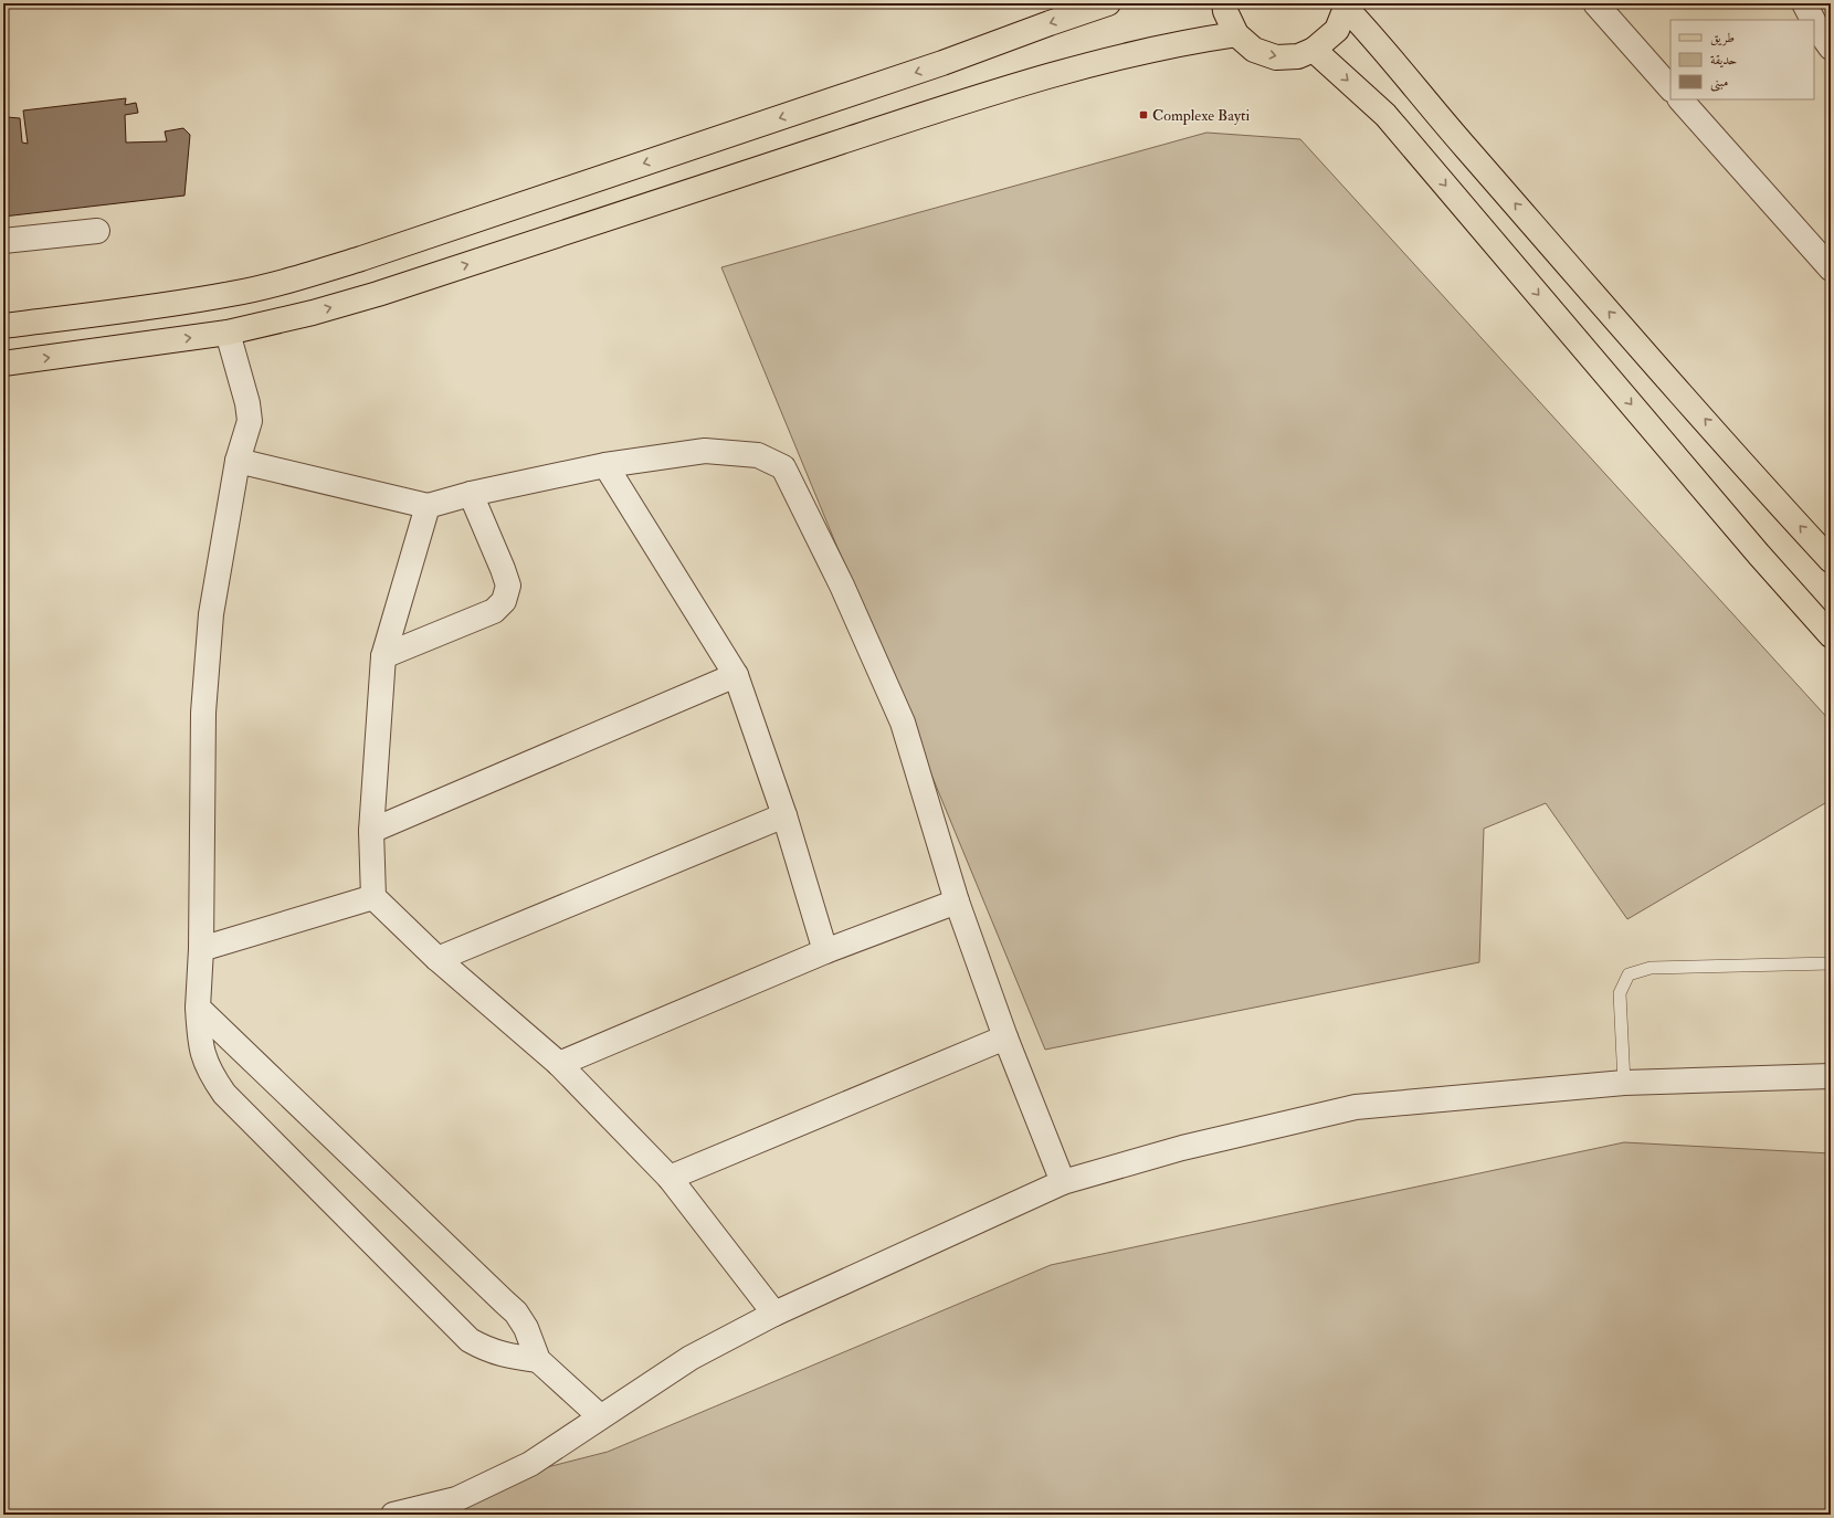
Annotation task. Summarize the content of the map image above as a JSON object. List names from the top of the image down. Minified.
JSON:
{"places":{"transit":["Complexe Bayti"]},"legend":["طريق","حديقة","مبنى"]}
